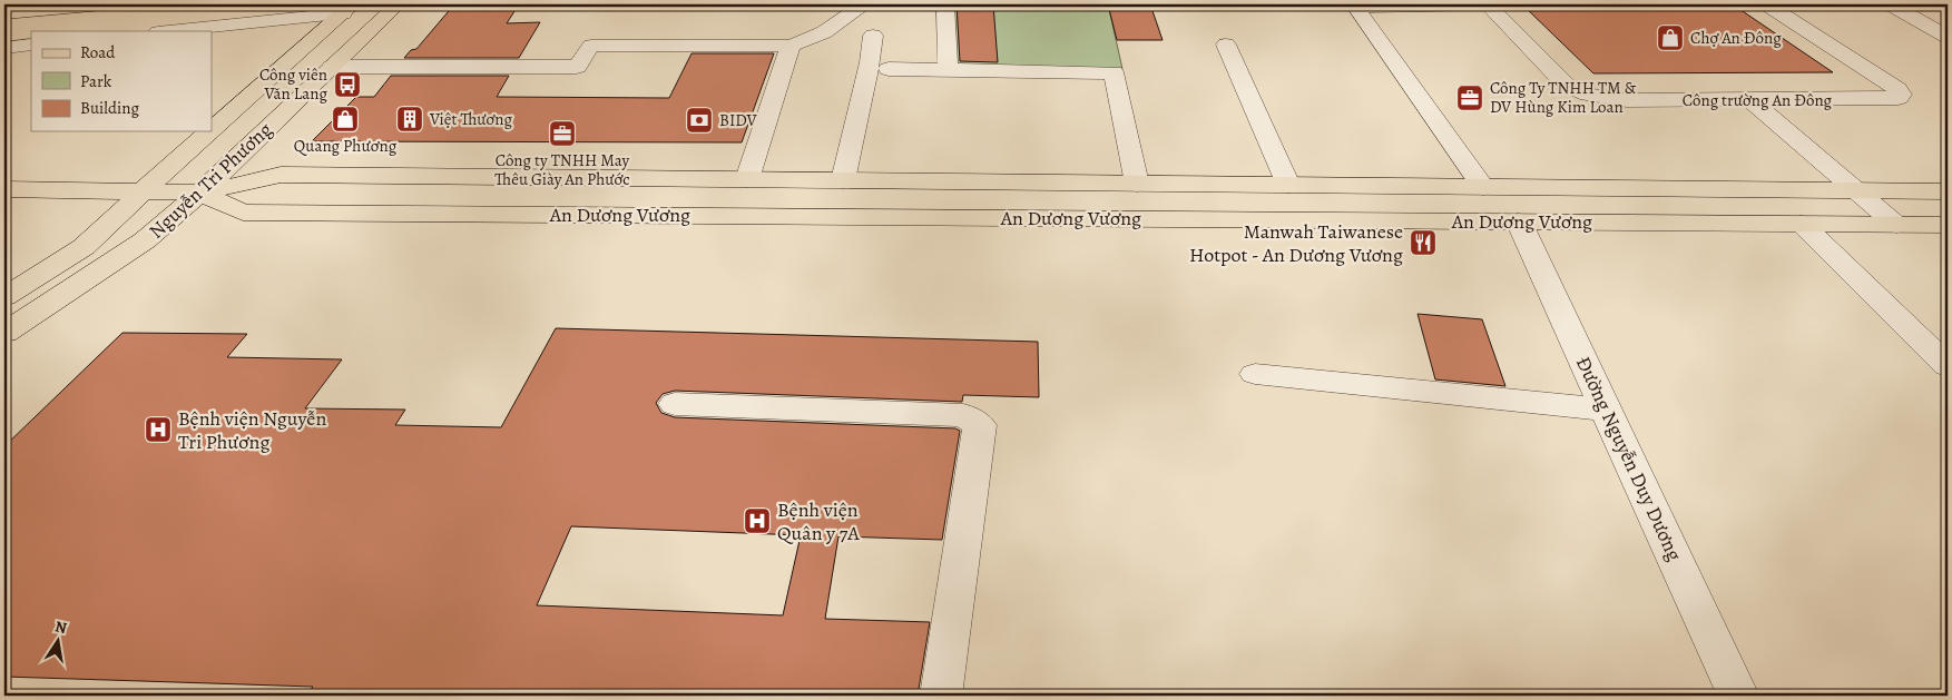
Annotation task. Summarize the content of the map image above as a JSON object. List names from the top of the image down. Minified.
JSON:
{"streets":{"main road":["Nguyễn Tri Phương","An Dương Vương"],"street":["Công trường An Đông","Đường Nguyễn Duy Dương"]},"crossings":[["Nguyễn Tri Phương","An Dương Vương"],["An Dương Vương","Đường Nguyễn Duy Dương"]],"places":{"shop":["Chợ An Đông","Quang Phương"],"bus stop":["Công viên Văn Lang"],"office":["Công Ty TNHH TM & DV Hùng Kim Loan","Công ty TNHH May Thêu Giày An Phước"],"building":["Việt Thương"],"bank":["BIDV"],"restaurant":["Manwah Taiwanese Hotpot - An Dương Vương"],"hospital":["Bệnh viện Nguyễn Tri Phương","Bệnh viện Quân y 7A"]},"legend":["Road","Park","Building"],"north":"top"}
